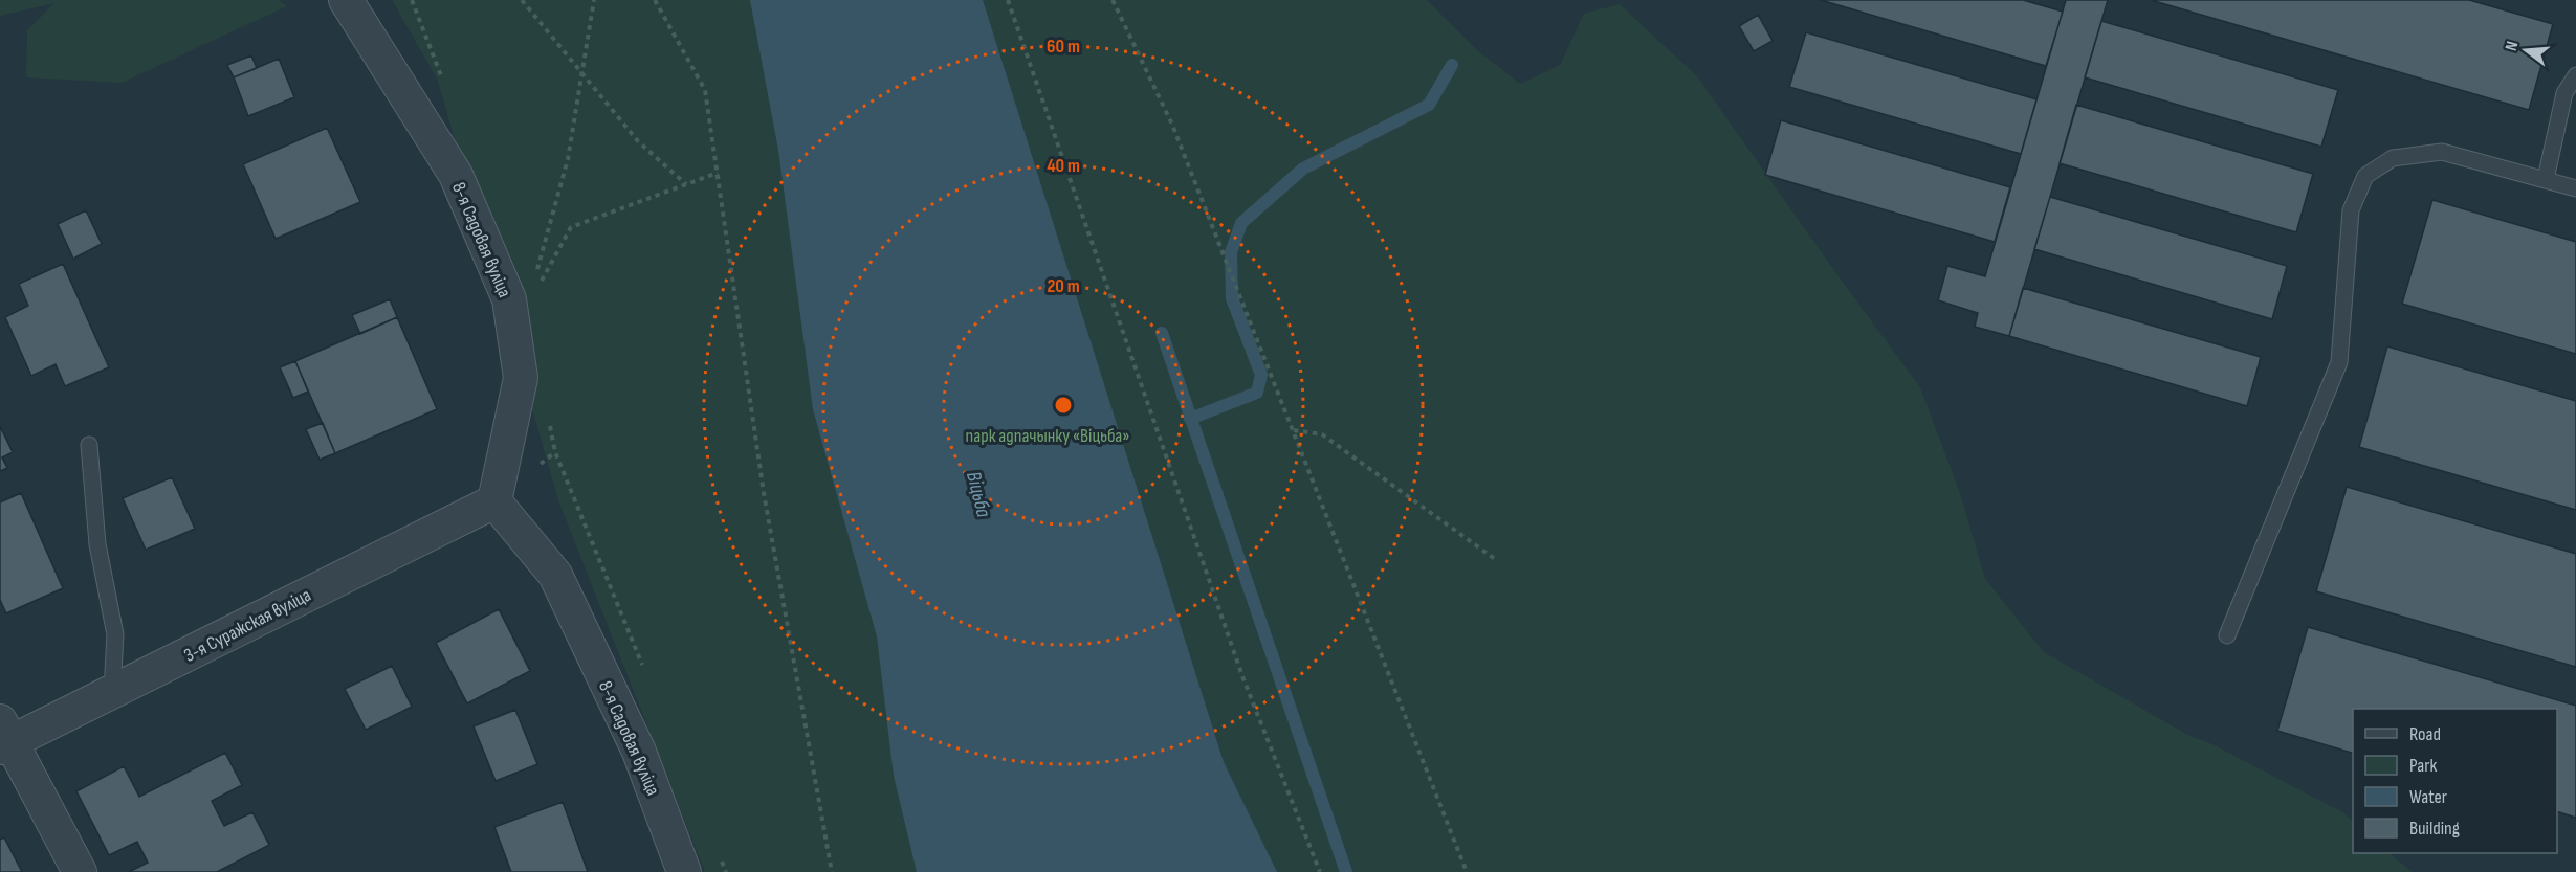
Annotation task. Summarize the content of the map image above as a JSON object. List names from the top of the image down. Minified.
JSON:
{"streets":{"street":["8-я Садовая вуліца","3-я Суражская вуліца"]},"crossings":[["8-я Садовая вуліца","3-я Суражская вуліца"]],"water":["Віцьба"],"parks":["парк адпачынку «Віцьба»"],"legend":["Road","Park","Water","Building"],"north":"left","rings":["60 m","40 m","20 m"]}
